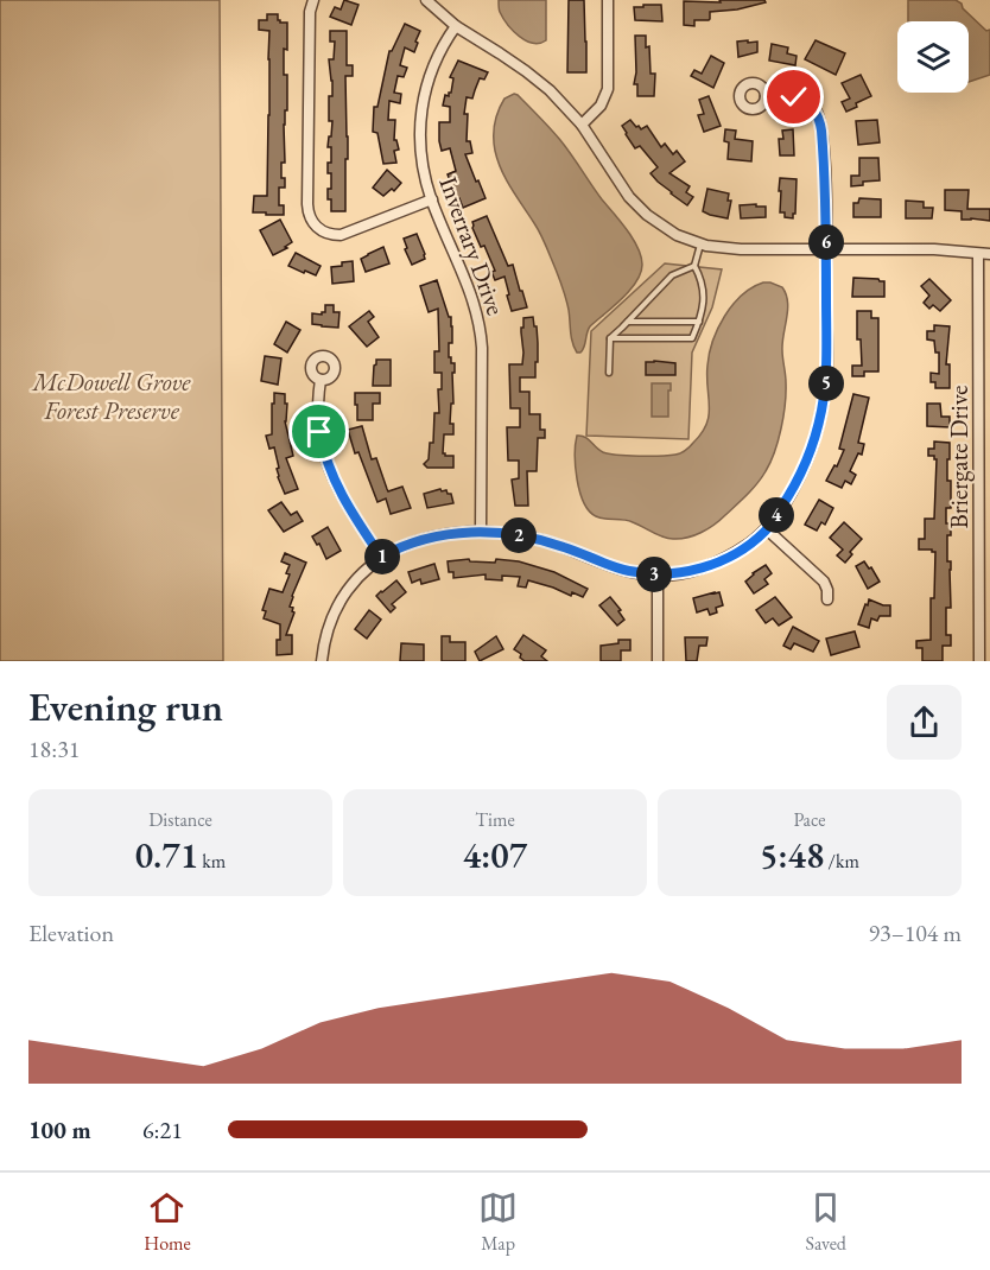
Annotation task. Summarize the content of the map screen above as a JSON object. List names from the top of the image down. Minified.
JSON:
{"streets":{"street":["Inverrary Drive","Briergate Drive"]},"parks":["McDowell Grove Forest Preserve"],"page":{"pins":["6","5","4","2","1","3"],"heading":["Evening run","18:31"],"stats":[["Distance","0.71 km"],["Time","4:07"],["Pace","5:48 /km"]],"chart":["Elevation","93–104 m"],"list":[{"name":"100 m","note":"6:21"}],"tabs":["Home","Map","Saved"]}}
